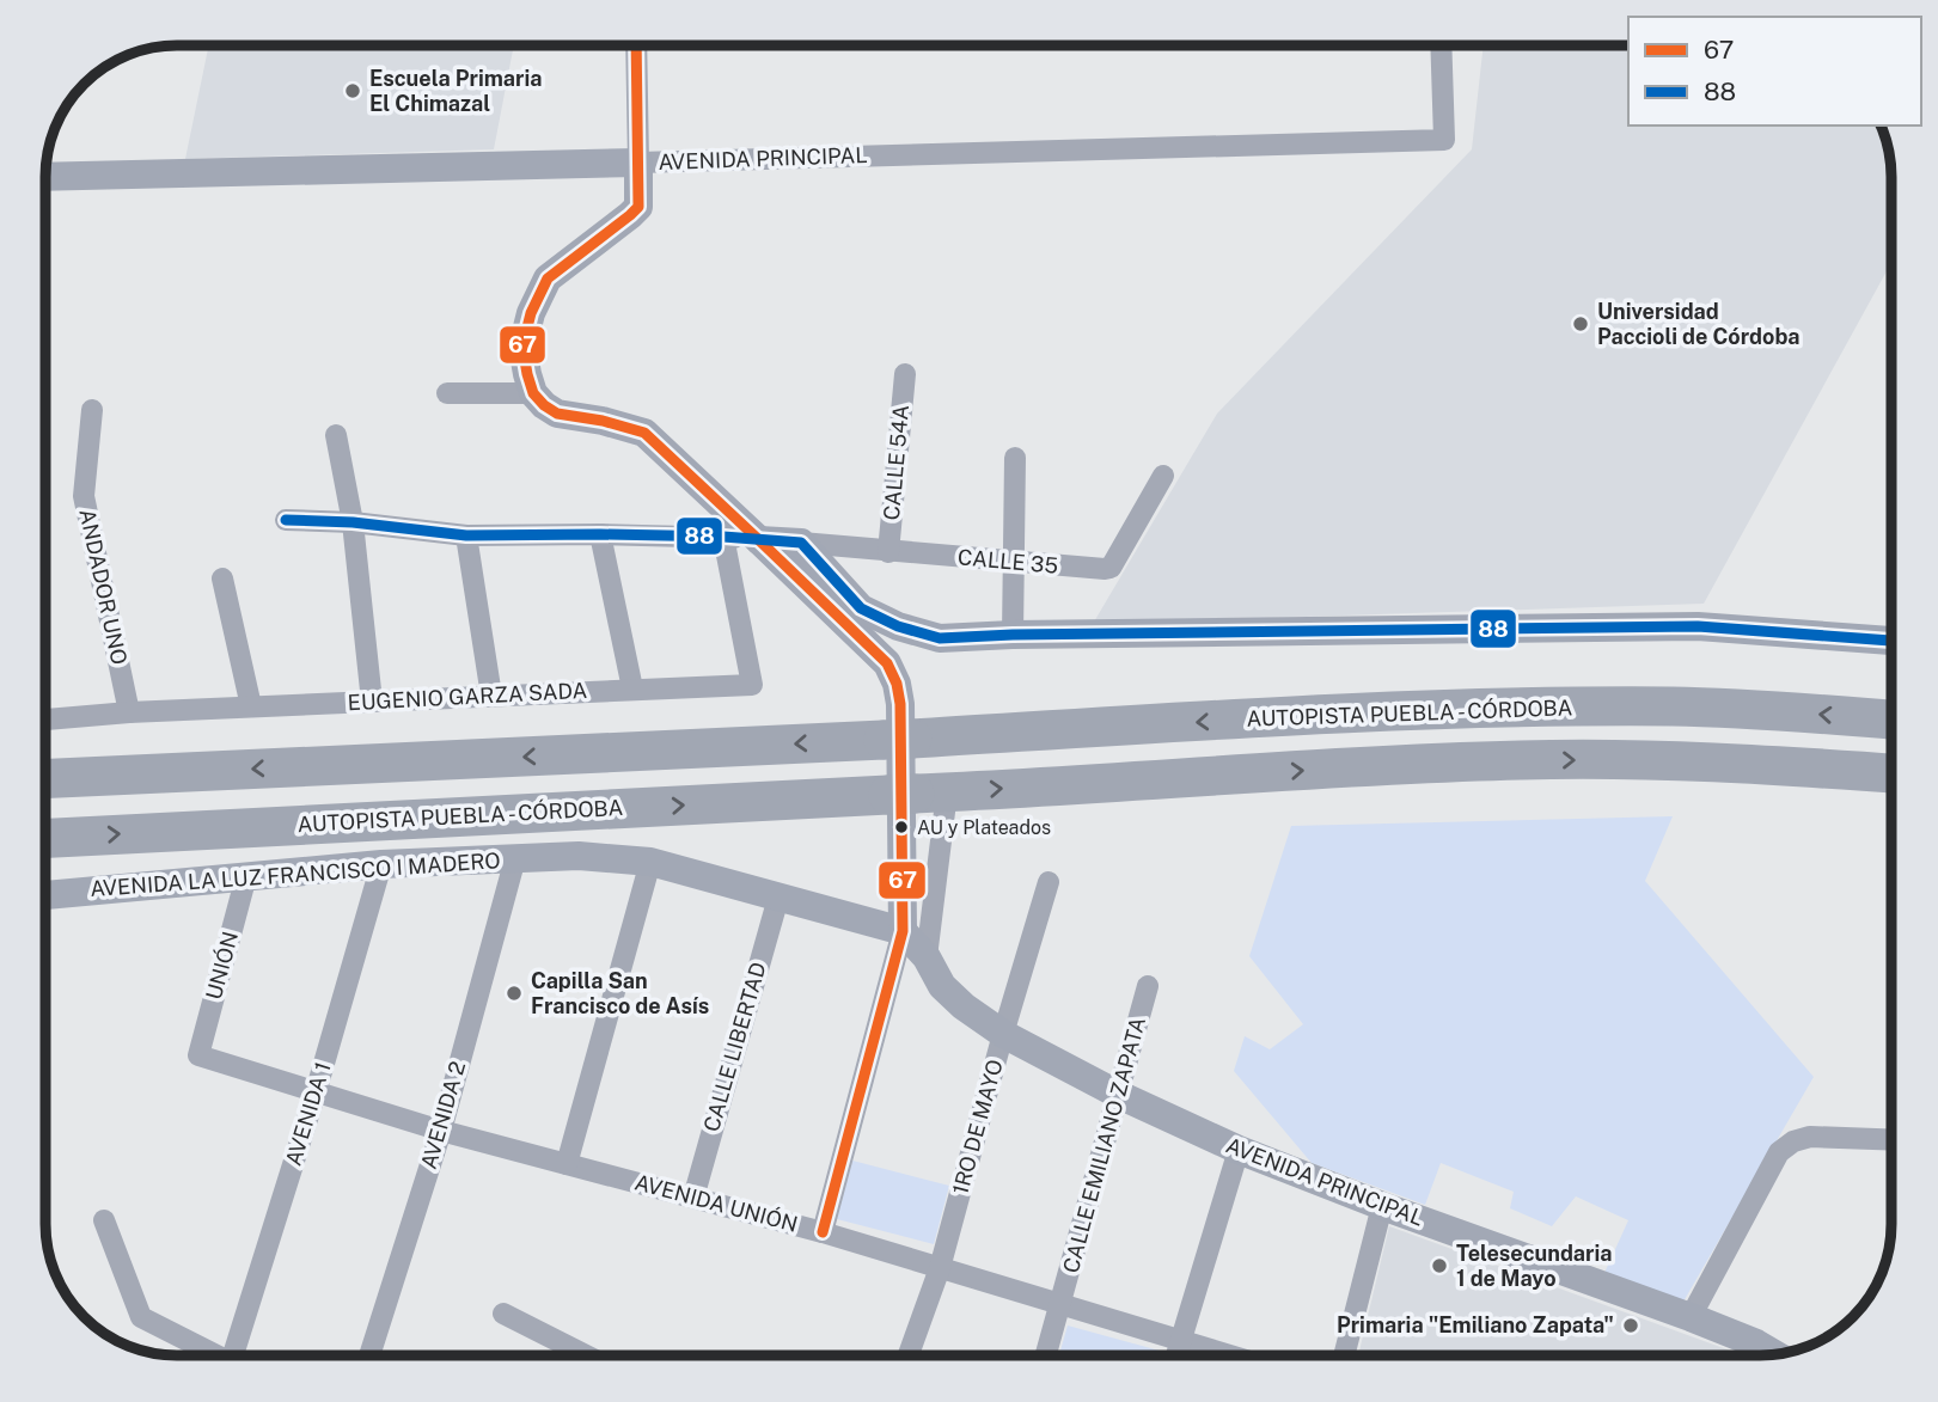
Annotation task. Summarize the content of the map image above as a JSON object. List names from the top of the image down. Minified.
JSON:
{"streets":{"highway":["AUTOPISTA PUEBLA - CÓRDOBA"],"street":["AVENIDA PRINCIPAL","CALLE 54A","CALLE 35","ANDADOR UNO","EUGENIO GARZA SADA","AVENIDA LA LUZ FRANCISCO I MADERO","UNIÓN","CALLE LIBERTAD","AVENIDA 1","AVENIDA 2","1RO DE MAYO","CALLE EMILIANO ZAPATA","AVENIDA UNIÓN"]},"crossings":[["AVENIDA PRINCIPAL","AVENIDA LA LUZ FRANCISCO I MADERO"],["AVENIDA PRINCIPAL","1RO DE MAYO"],["AVENIDA PRINCIPAL","CALLE EMILIANO ZAPATA"],["CALLE 54A","CALLE 35"],["ANDADOR UNO","EUGENIO GARZA SADA"],["AVENIDA LA LUZ FRANCISCO I MADERO","UNIÓN"],["AVENIDA LA LUZ FRANCISCO I MADERO","CALLE LIBERTAD"],["AVENIDA LA LUZ FRANCISCO I MADERO","AVENIDA 1"],["AVENIDA LA LUZ FRANCISCO I MADERO","AVENIDA 2"],["UNIÓN","AVENIDA UNIÓN"],["CALLE LIBERTAD","AVENIDA UNIÓN"],["AVENIDA 1","AVENIDA UNIÓN"],["AVENIDA 2","AVENIDA UNIÓN"],["1RO DE MAYO","AVENIDA UNIÓN"],["CALLE EMILIANO ZAPATA","AVENIDA UNIÓN"]],"places":["Escuela Primaria El Chimazal","Universidad Paccioli de Córdoba","AU y Plateados","Capilla San Francisco de Asís","Telesecundaria 1 de Mayo","Primaria \"Emiliano Zapata\""],"lines":["transit line 67","transit line 88"],"legend":["67","88"]}
